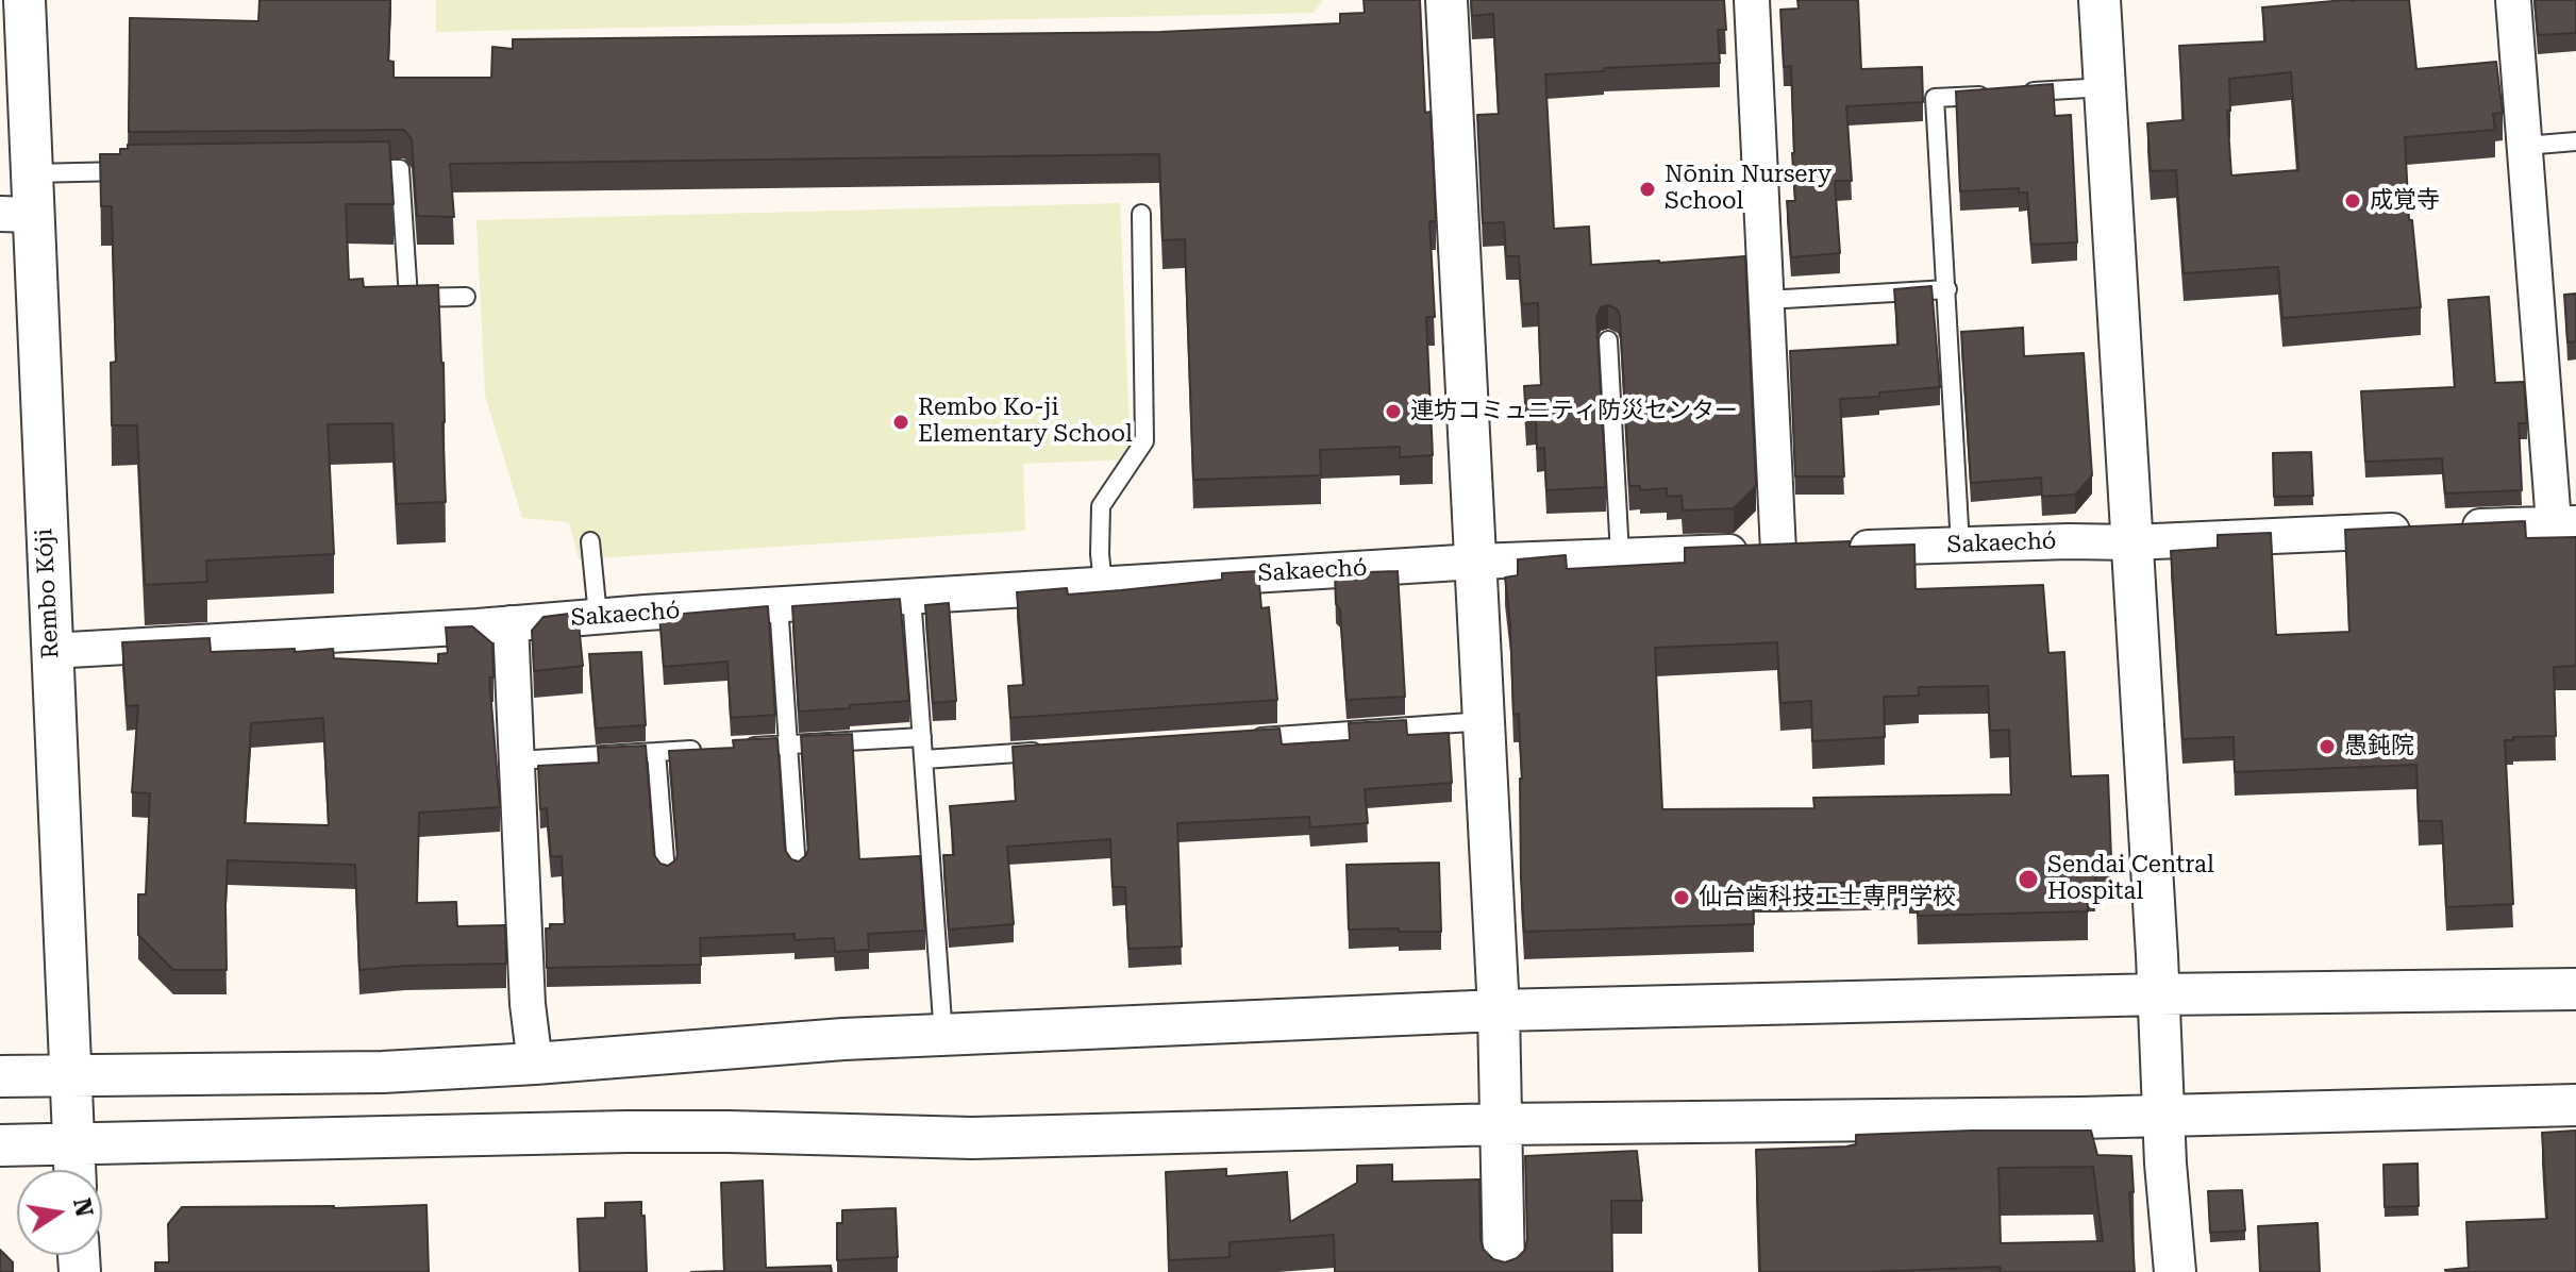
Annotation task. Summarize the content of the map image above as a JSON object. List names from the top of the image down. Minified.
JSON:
{"streets":{"street":["Sakaechó","Rembo Kóji"]},"crossings":[["Sakaechó","Rembo Kóji"]],"places":["Nōnin Nursery School","成覚寺","連坊コミュニティ防災センター","Rembo Ko-ji Elementary School","愚鈍院","Sendai Central Hospital","仙台歯科技工士専門学校"],"north":"right"}
